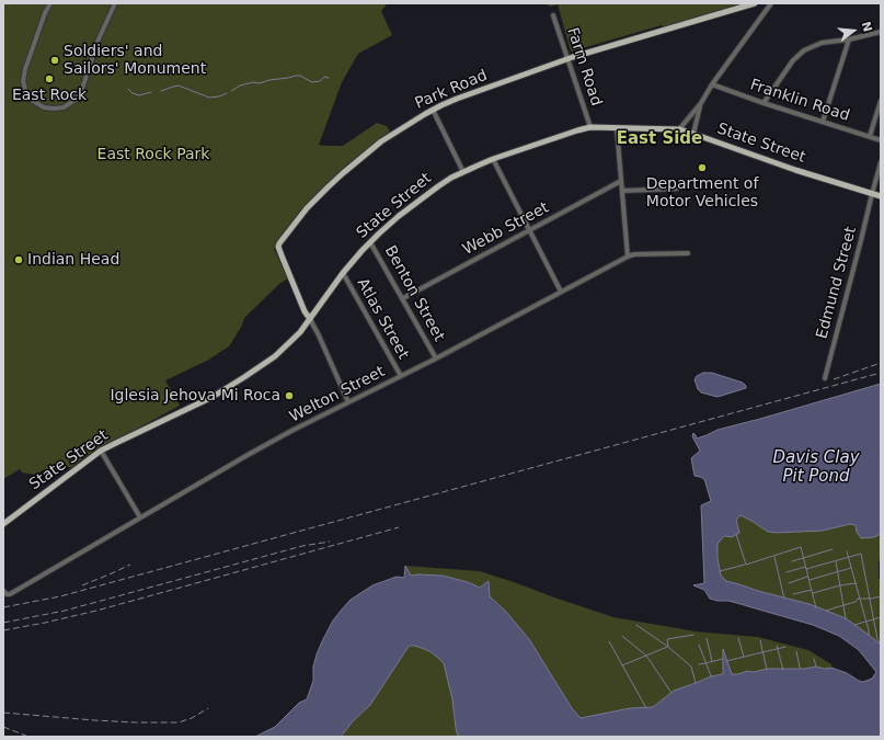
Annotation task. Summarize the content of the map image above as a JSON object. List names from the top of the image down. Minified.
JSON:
{"streets":{"main road":["Park Road","State Street"],"street":["Farm Road","Franklin Road","Webb Street","Edmund Street","Benton Street","Atlas Street","Welton Street"]},"crossings":[["Farm Road","Park Road"],["Farm Road","State Street"],["Park Road","State Street"],["State Street","Edmund Street"],["State Street","Benton Street"],["State Street","Atlas Street"],["Webb Street","Benton Street"],["Benton Street","Welton Street"],["Atlas Street","Welton Street"]],"districts":["East Side"],"water":["Davis Clay Pit Pond"],"parks":["East Rock Park"],"places":["Soldiers' and Sailors' Monument","East Rock","Department of Motor Vehicles","Indian Head","Iglesia Jehova Mi Roca"],"north":"right"}
